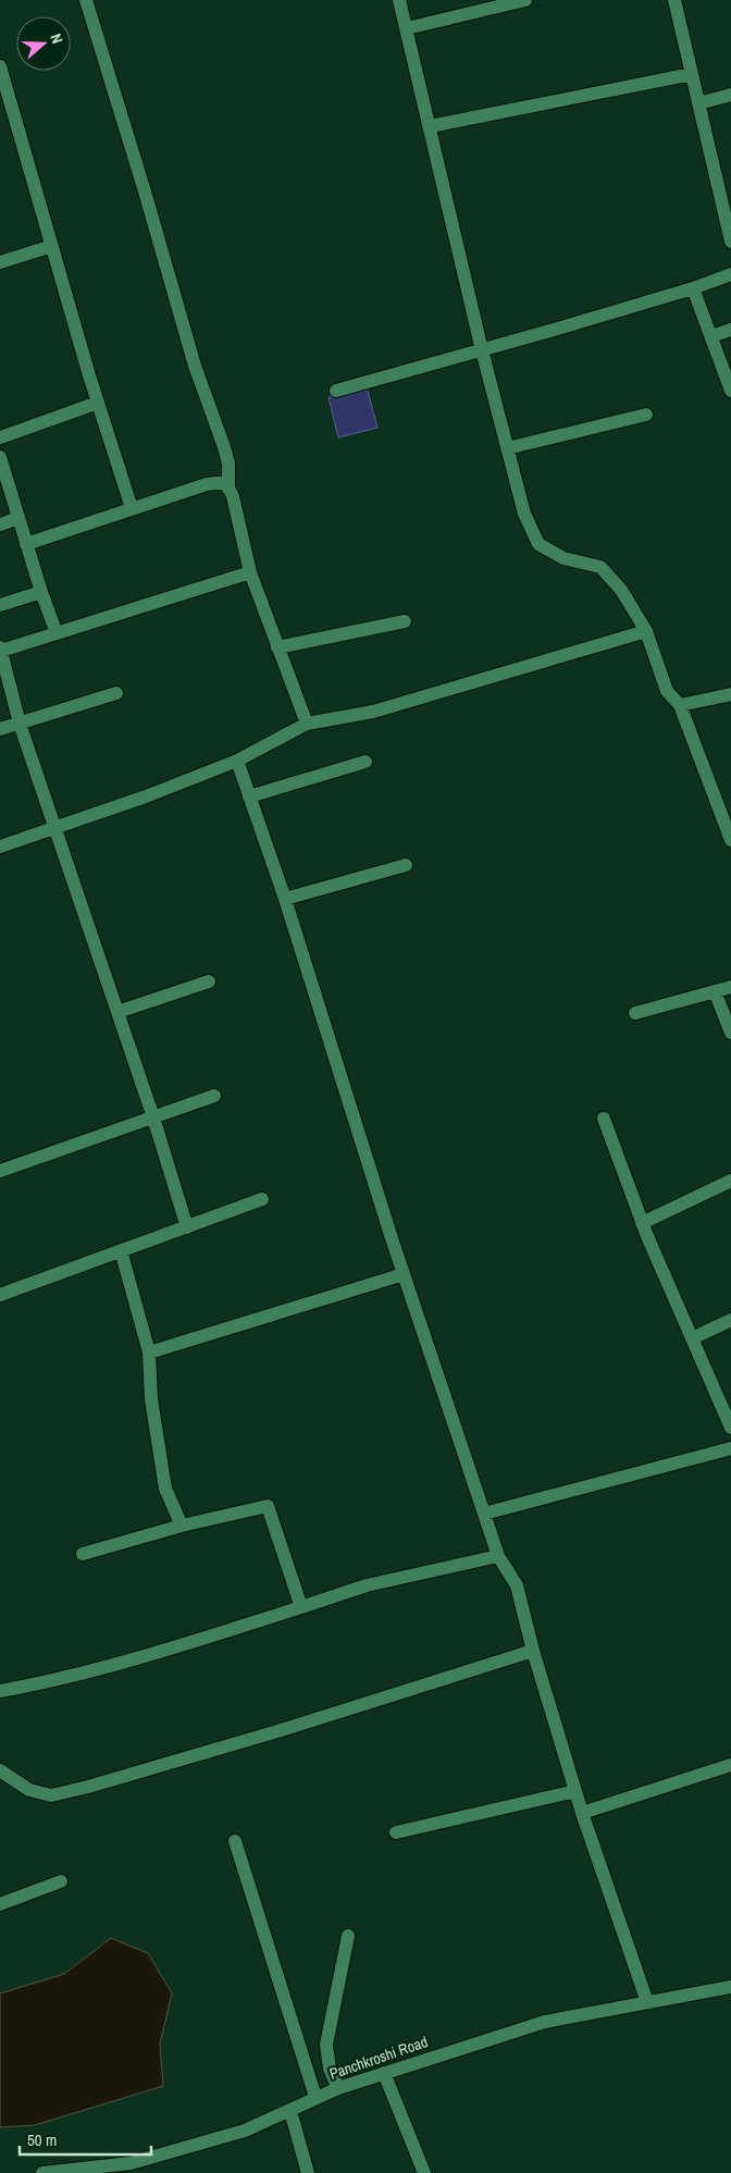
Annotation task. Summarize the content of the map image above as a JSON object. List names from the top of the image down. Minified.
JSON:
{"streets":{"street":["Panchkroshi Road"]},"scale_bar":"50 m","north":"right"}
